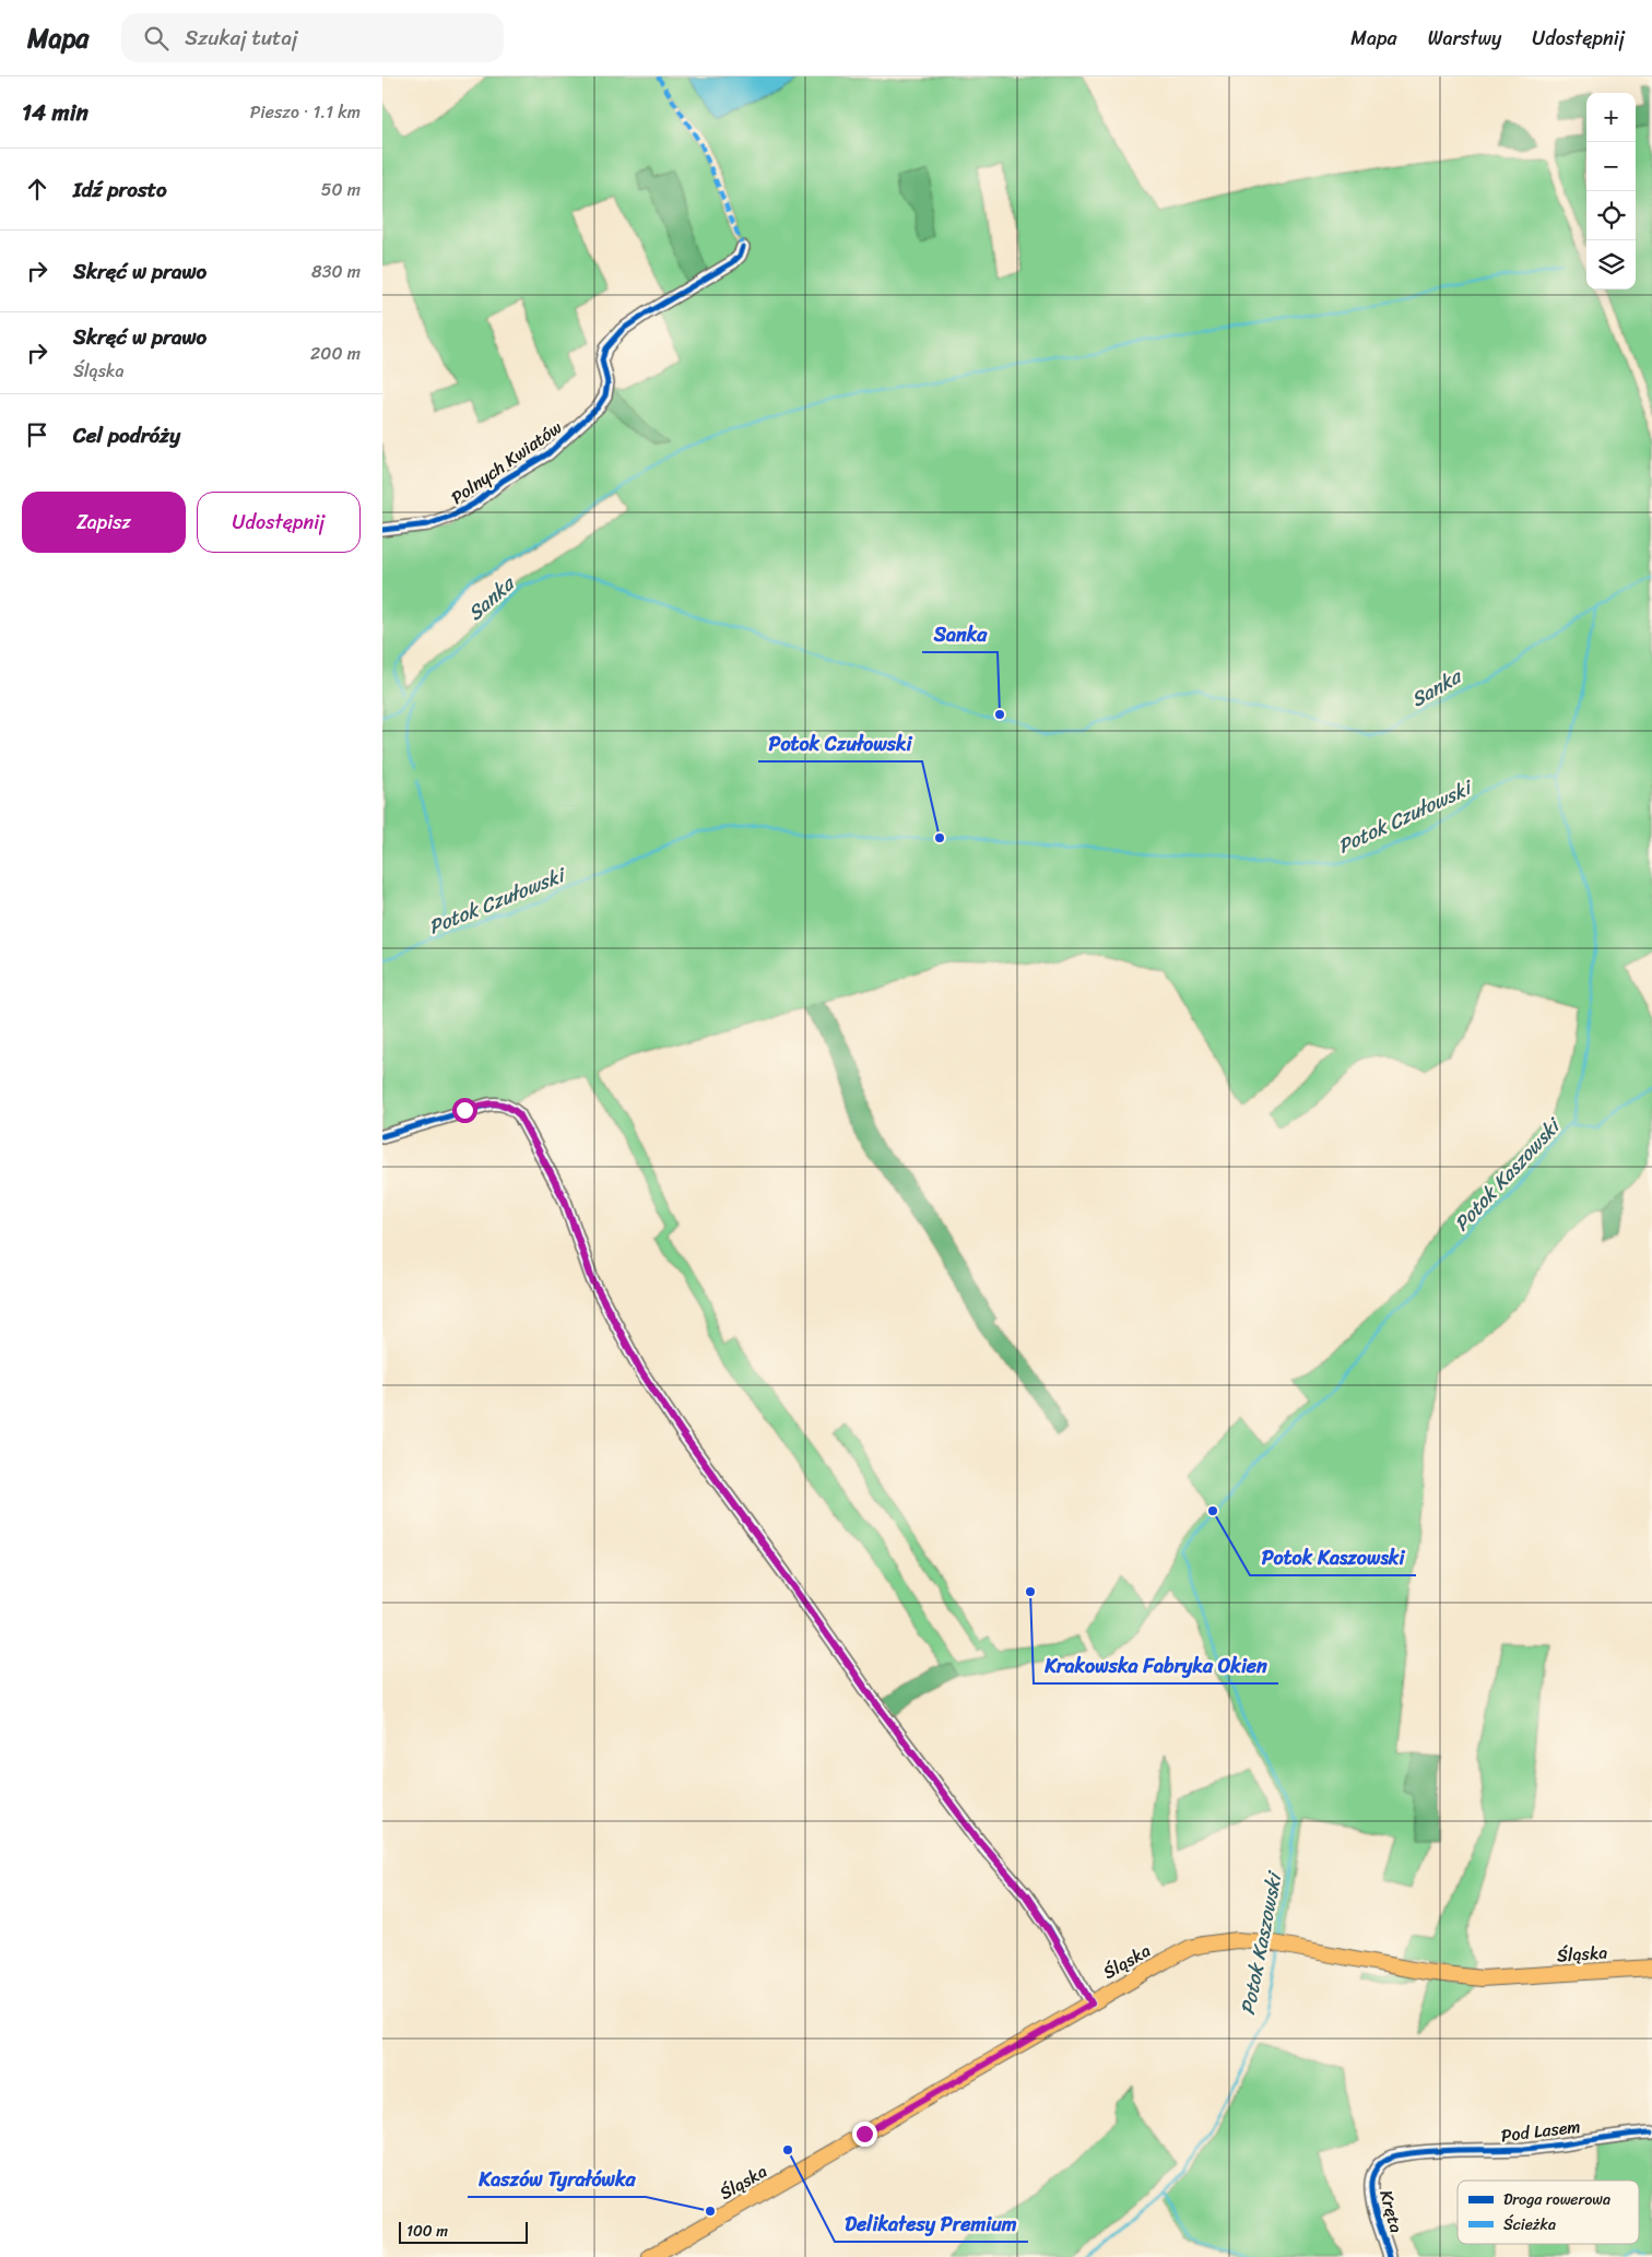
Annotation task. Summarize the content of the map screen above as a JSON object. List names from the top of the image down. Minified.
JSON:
{"streets":{"main road":["Śląska"],"street":["Polnych Kwiatów","Pod Lasem","Kręta"]},"crossings":[["Pod Lasem","Kręta"]],"water":["Sanka","Potok Czułowski","Potok Kaszowski"],"places":["Sanka","Potok Czułowski","Potok Kaszowski","Krakowska Fabryka Okien","Delikatesy Premium","Kaszów Tyrałówka"],"legend":["Droga rowerowa","Ścieżka"],"scale_bar":"100 m","page":{"header":"Mapa","search":"Szukaj tutaj","nav":["Mapa","Warstwy","Udostępnij"],"heading":["14 min","Pieszo · 1.1 km"],"map_buttons":["+","−"],"list":[["Idź prosto","50 m"],["Skręć w prawo","830 m"],["Skręć w prawo","Śląska","200 m"],"Cel podróży"],"buttons":["Zapisz","Udostępnij"],"scale":"100 m"}}
